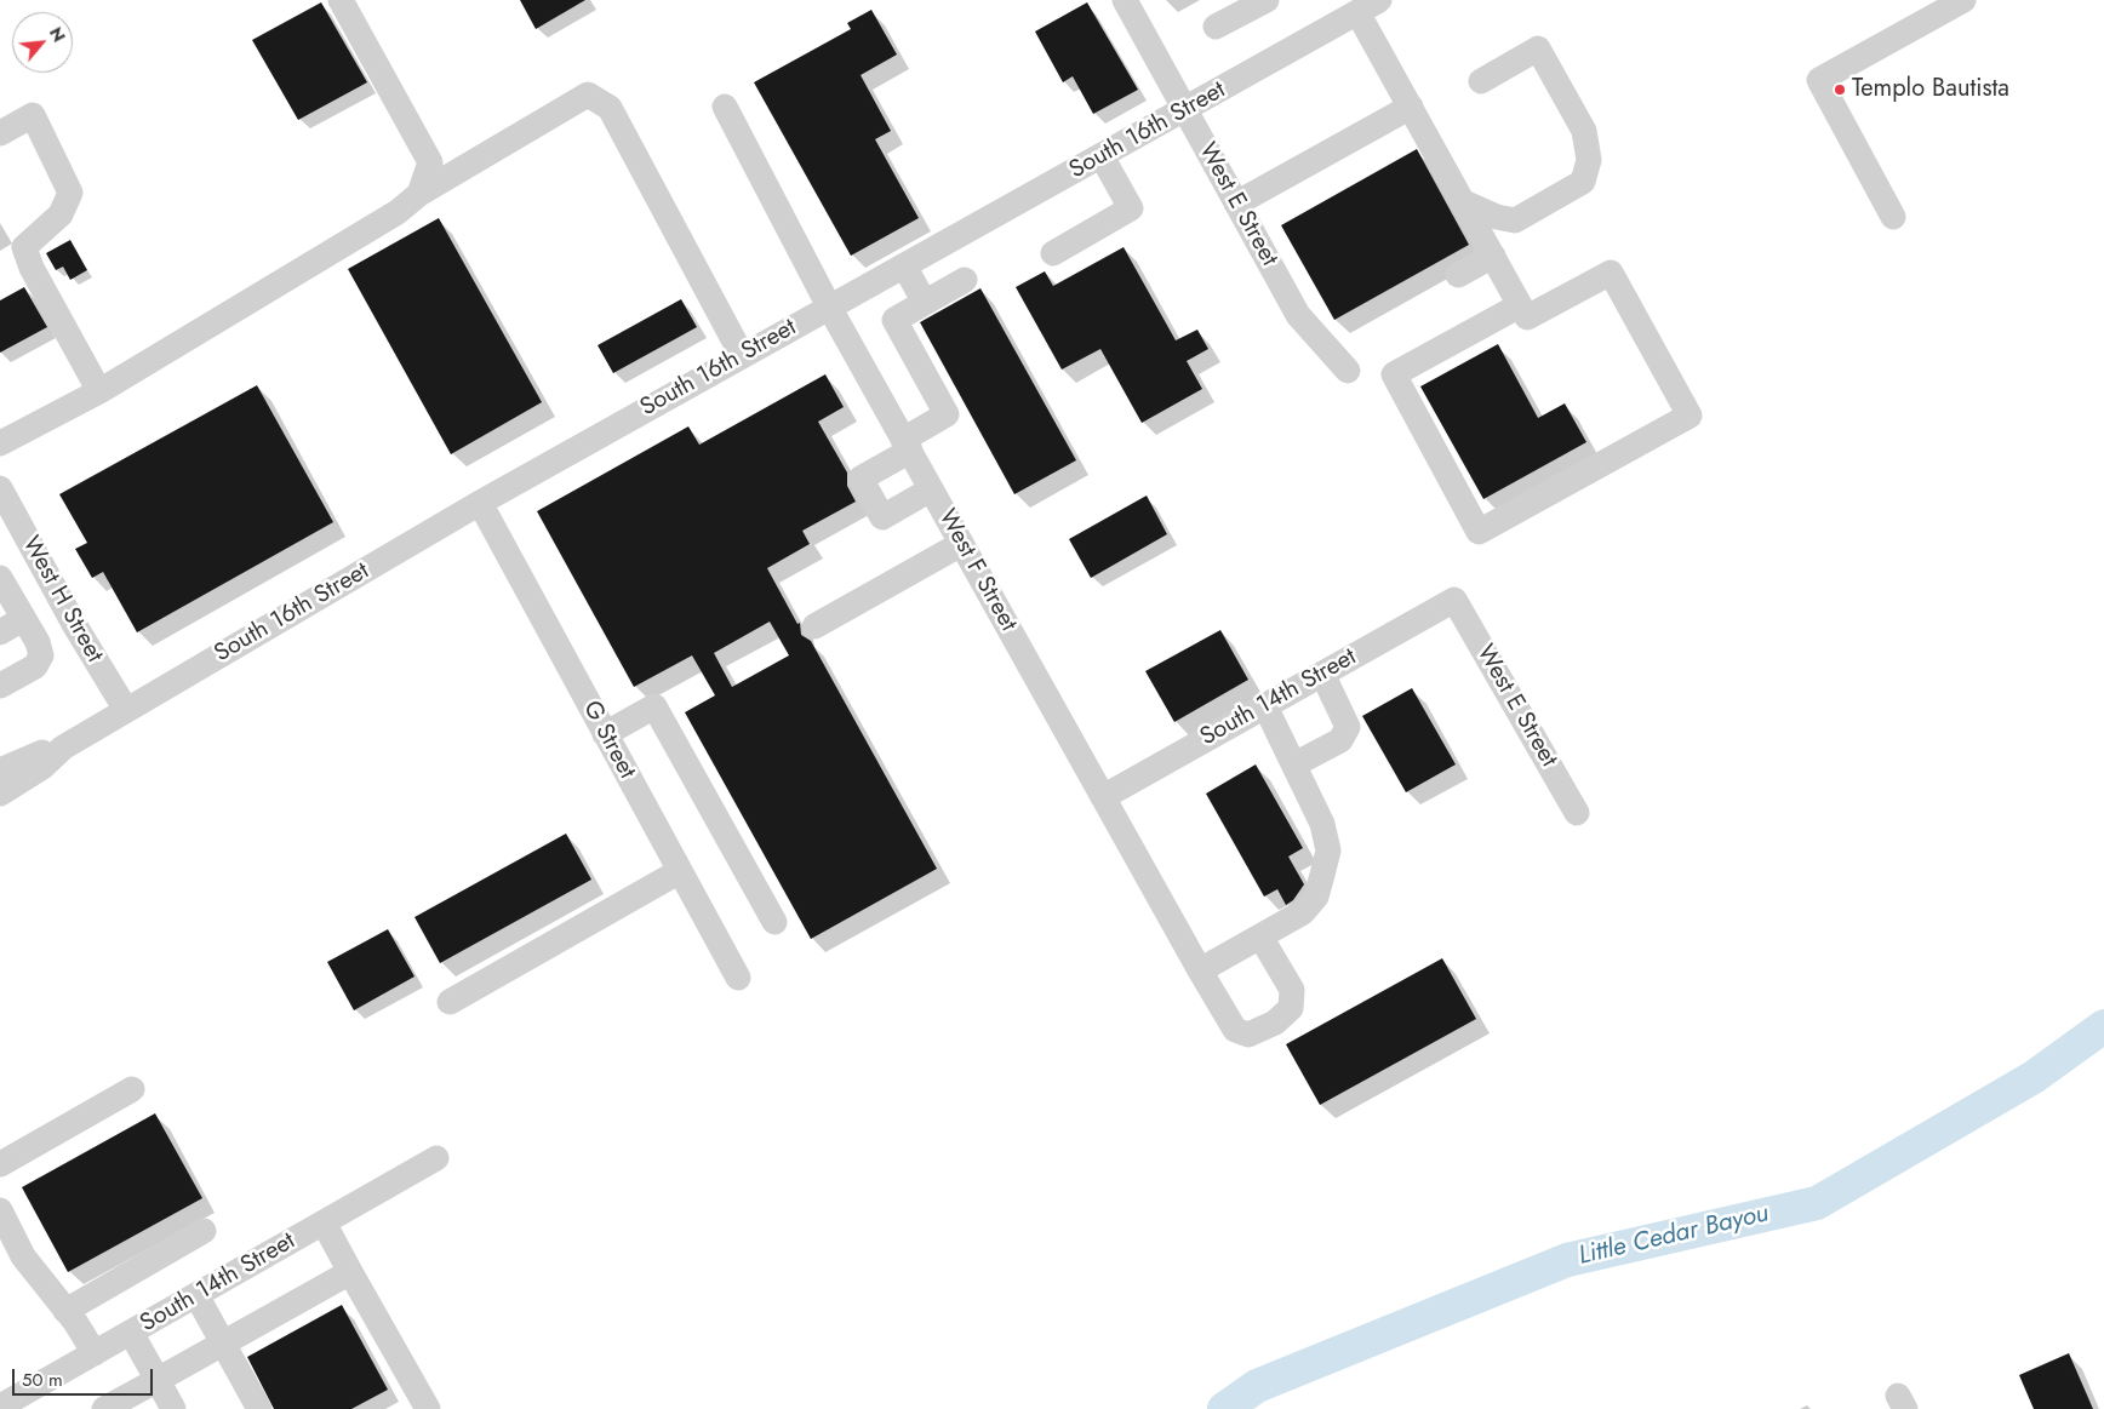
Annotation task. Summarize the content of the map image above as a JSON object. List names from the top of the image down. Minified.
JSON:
{"streets":{"street":["South 16th Street","West E Street","West F Street","West H Street","South 14th Street","G Street"]},"crossings":[["South 16th Street","West E Street"],["South 16th Street","West F Street"],["South 16th Street","West H Street"],["South 16th Street","G Street"],["West E Street","South 14th Street"],["West F Street","South 14th Street"]],"water":["Little Cedar Bayou"],"places":["Templo Bautista"],"scale_bar":"50 m","north":"top right"}
